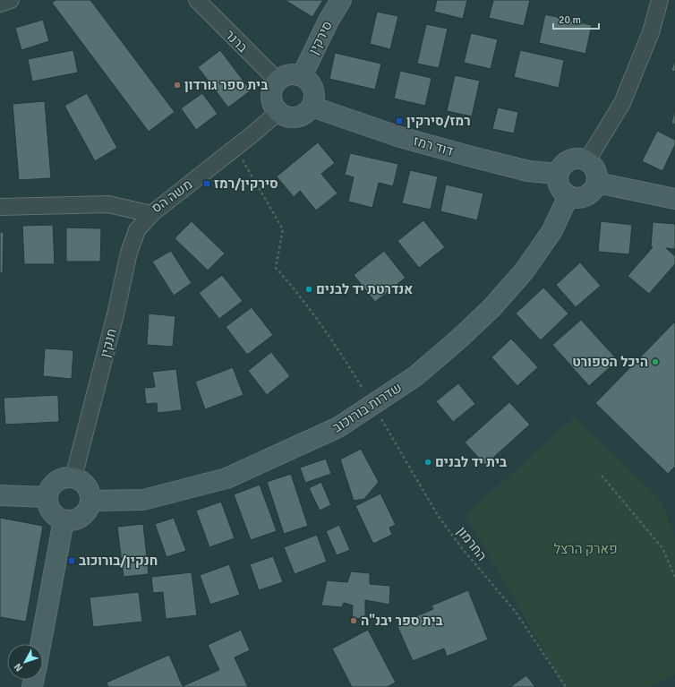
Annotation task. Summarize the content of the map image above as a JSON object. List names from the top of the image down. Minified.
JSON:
{"streets":{"street":["סירקין","ברנר","דוד רמז","משה הס","חנקין","שדרות בורוכוב"],"path":["החרמון"]},"crossings":[["סירקין","ברנר"],["סירקין","דוד רמז"],["סירקין","משה הס"],["ברנר","דוד רמז"],["ברנר","משה הס"],["דוד רמז","משה הס"],["דוד רמז","שדרות בורוכוב"],["משה הס","חנקין"],["משה הס","החרמון"],["חנקין","שדרות בורוכוב"],["שדרות בורוכוב","החרמון"]],"parks":["פארק הרצל"],"places":{"other":["בית ספר גורדון","אנדרטת יד לבנים","היכל הספורט","בית יד לבנים","בית ספר יבנ\"ה"],"transit":["רמז/סירקין","סירקין/רמז","חנקין/בורוכוב"]},"scale_bar":"20 m","north":"bottom left"}
